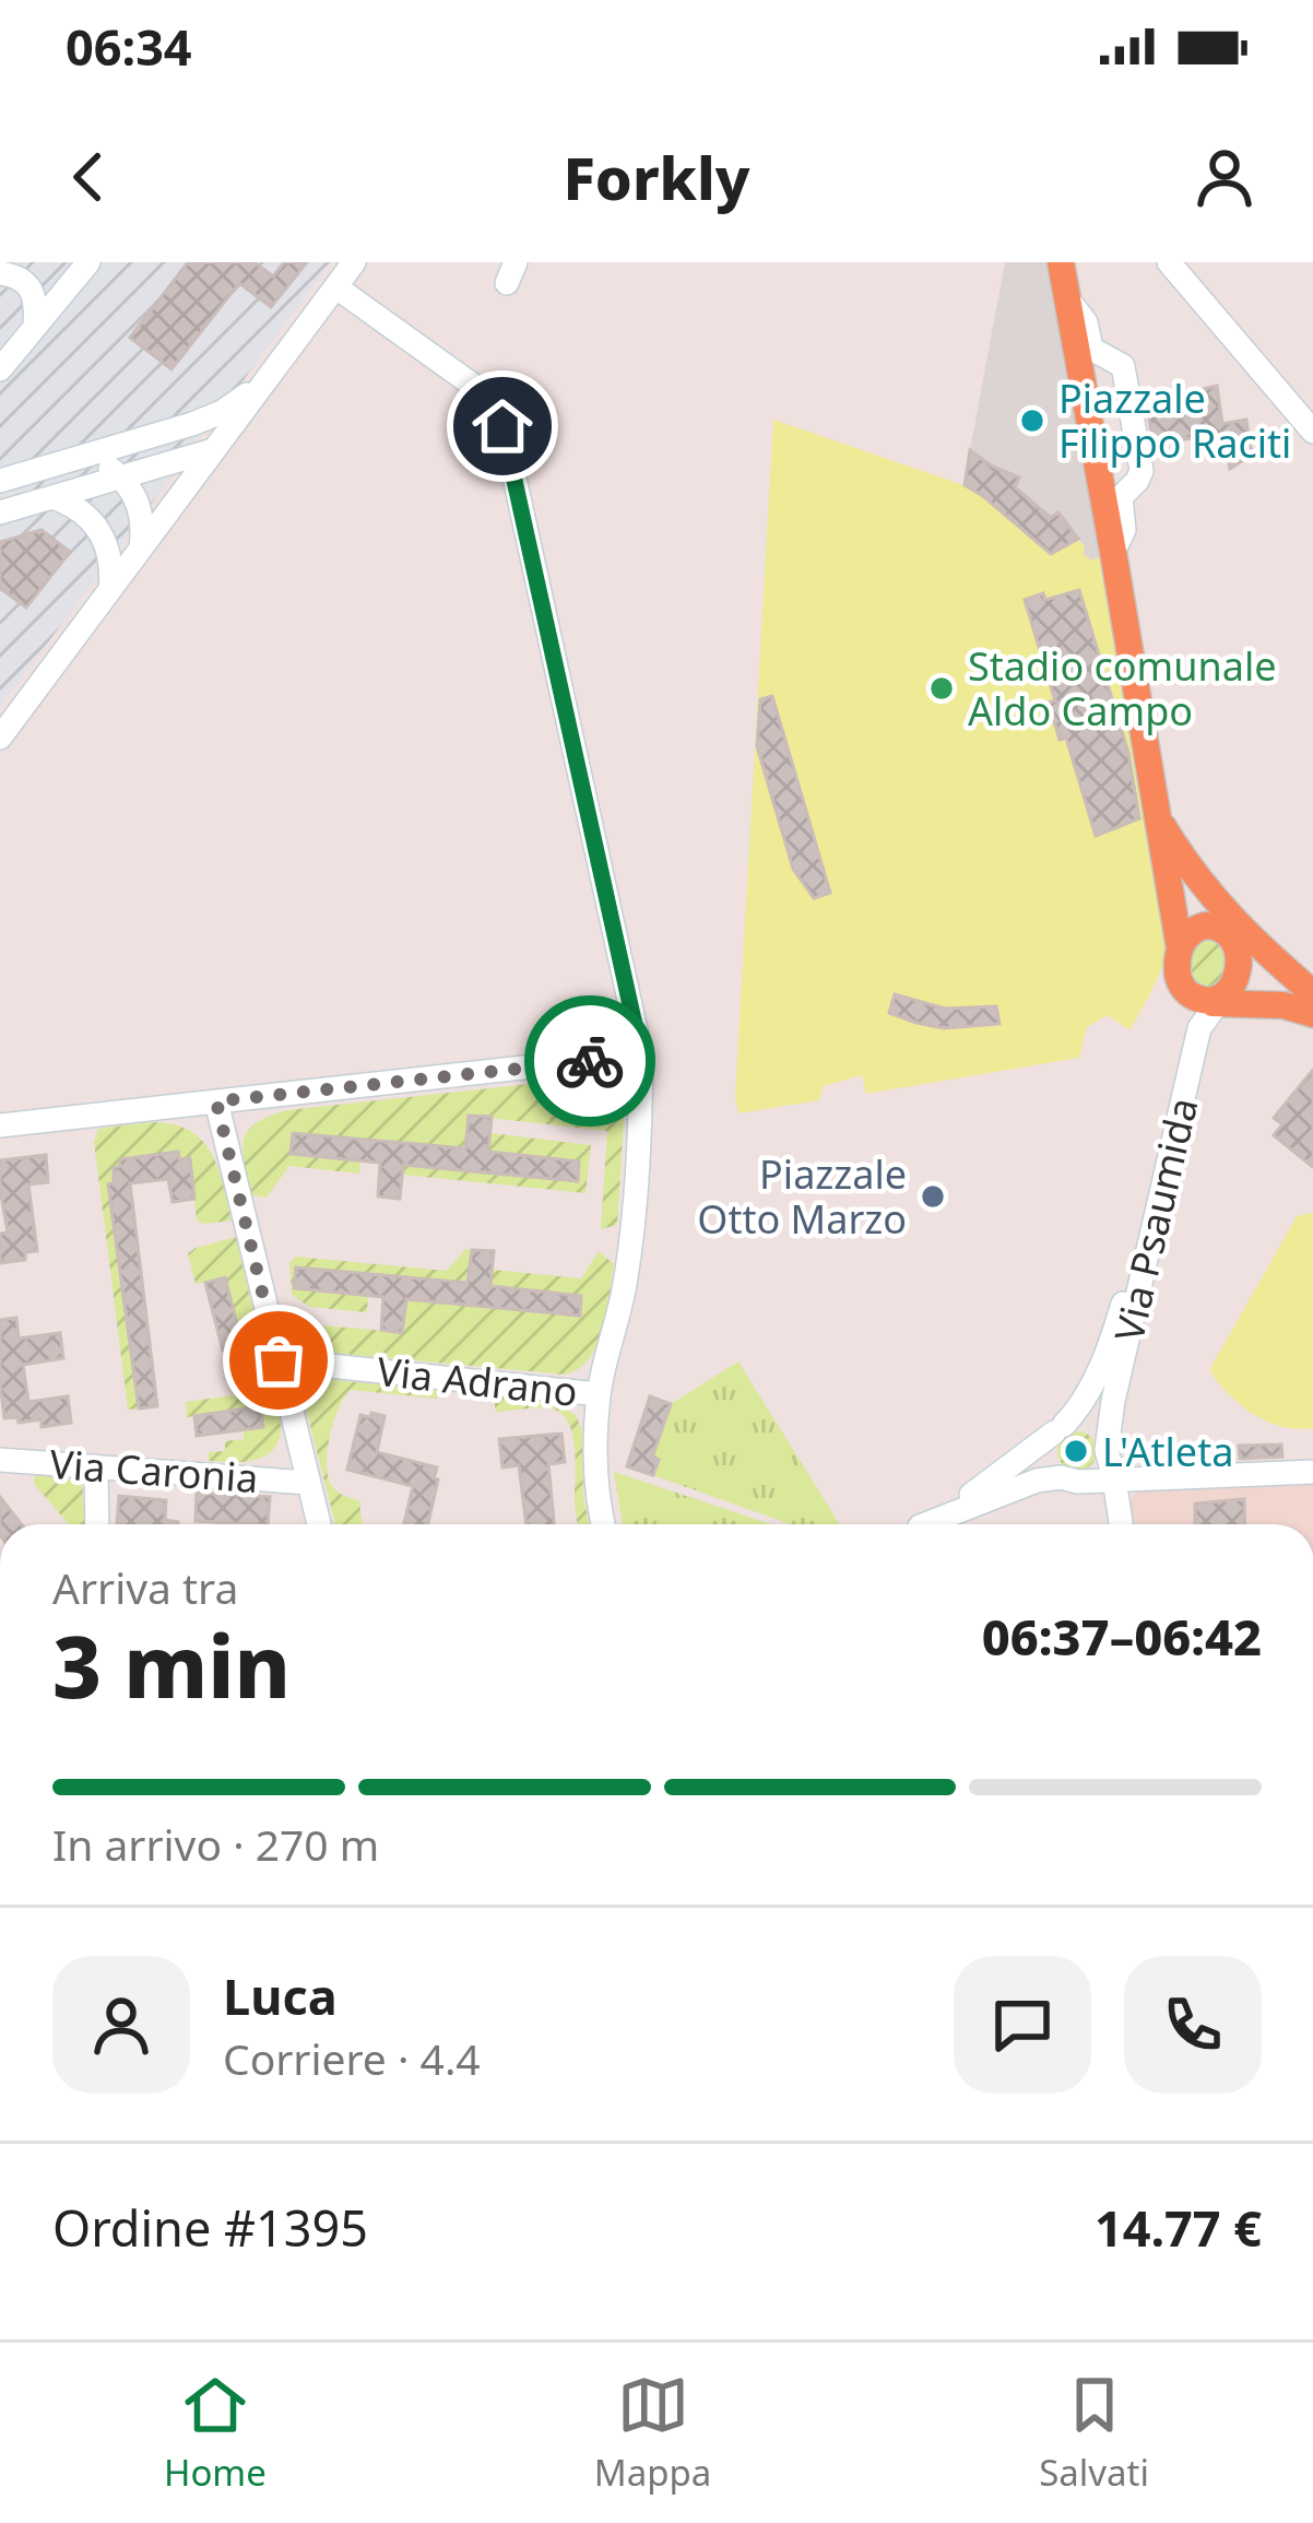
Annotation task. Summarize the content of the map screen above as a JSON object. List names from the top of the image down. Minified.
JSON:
{"streets":{"street":["Via Psaumida","Via Adrano","Via Caronia"]},"places":["Piazzale Filippo Raciti","Stadio comunale Aldo Campo","Piazzale Otto Marzo","L'Atleta"],"page":{"status":"06:34","header":"Forkly","heading":["3 min","Arriva tra","06:37–06:42"],"panel":["Luca","Corriere · 4.4","Ordine #1395","14.77 €"],"bar":"In arrivo · 270 m","tabs":["Home","Mappa","Salvati"]}}
